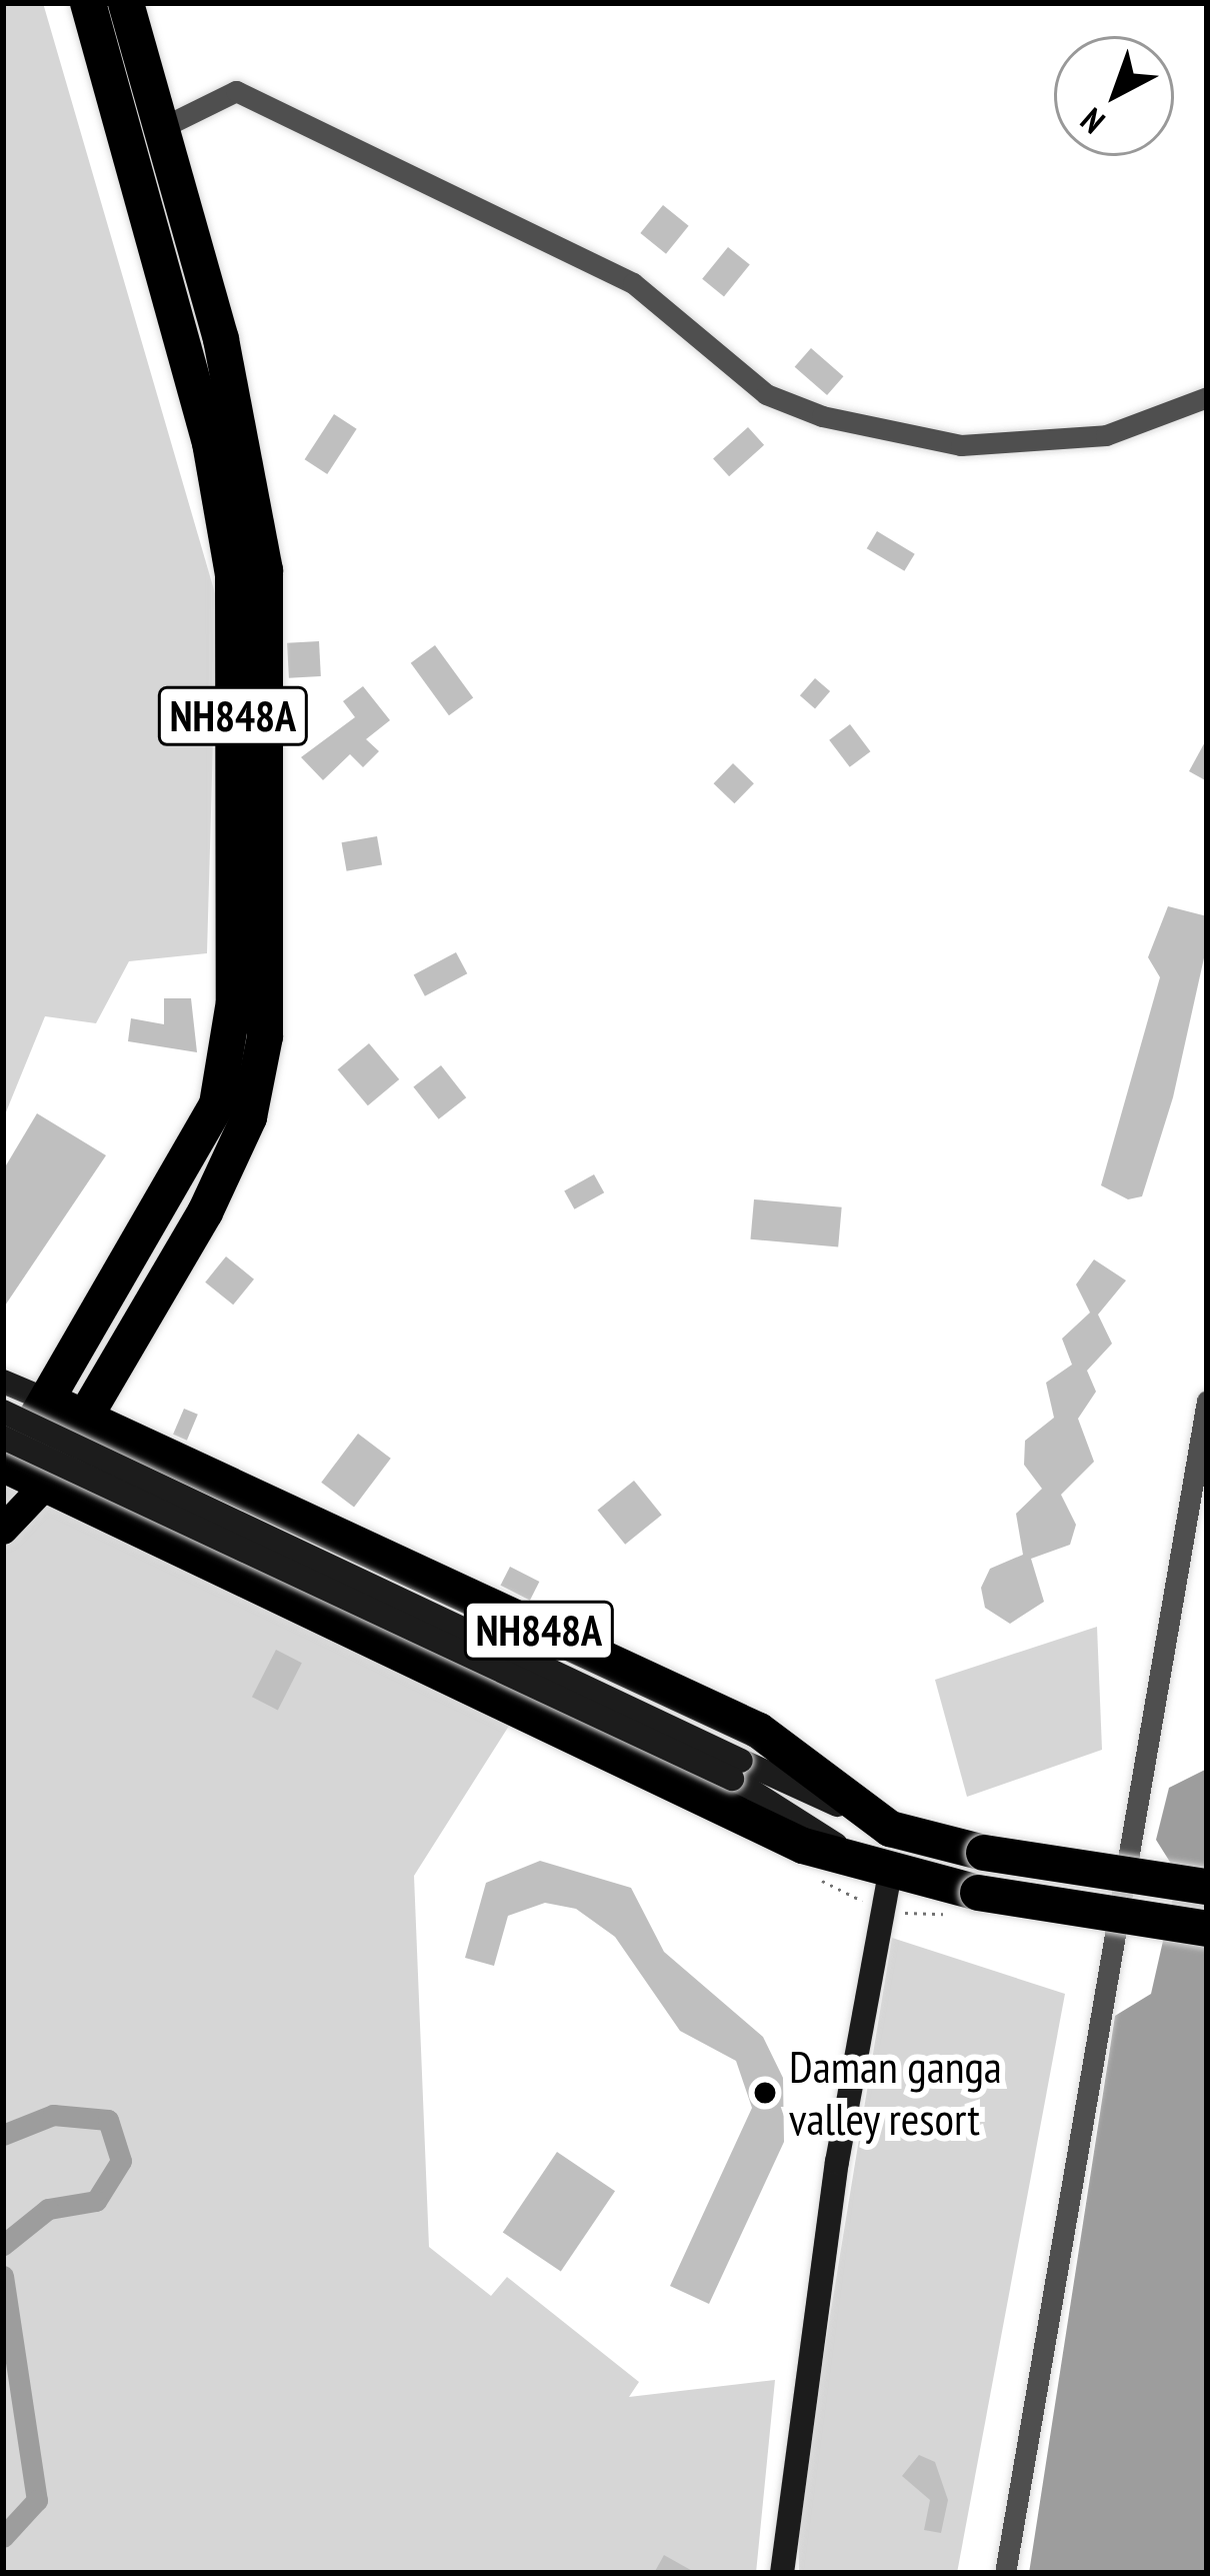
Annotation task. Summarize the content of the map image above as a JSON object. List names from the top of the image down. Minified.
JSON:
{"streets":{"highway":["NH848A"]},"places":["Daman ganga valley resort"],"north":"bottom left"}
